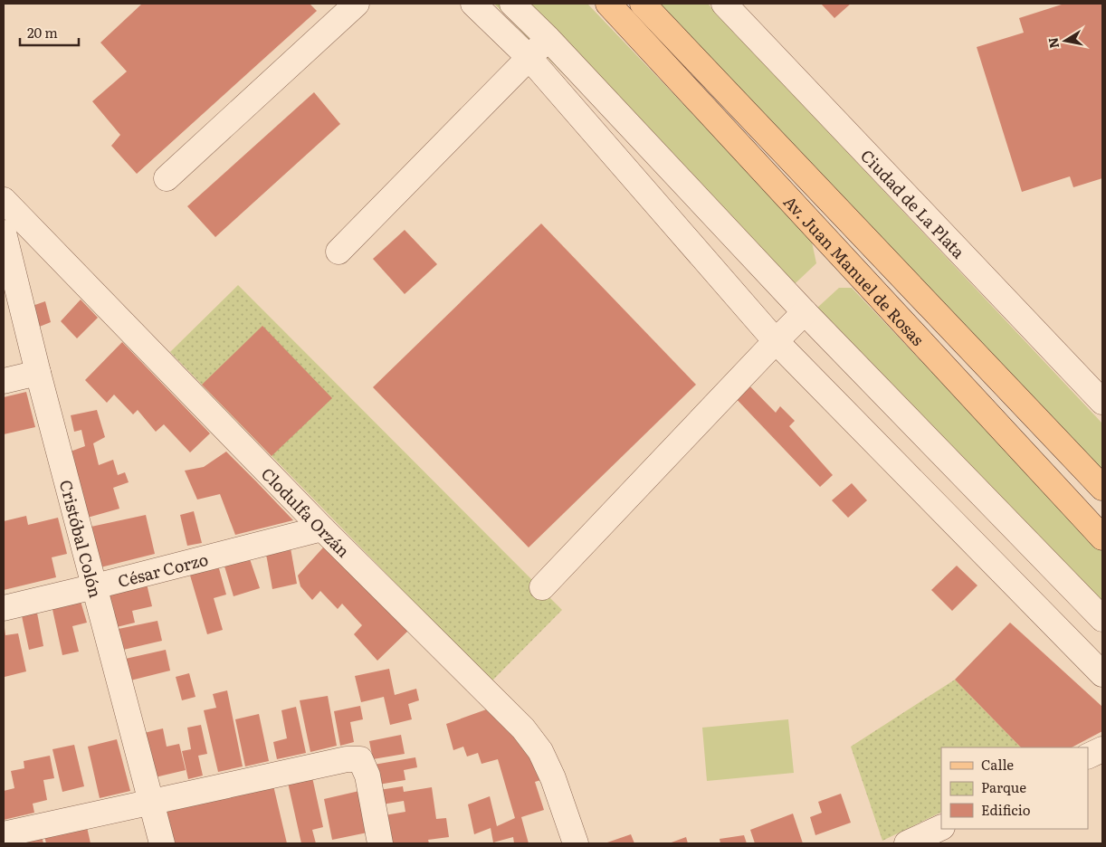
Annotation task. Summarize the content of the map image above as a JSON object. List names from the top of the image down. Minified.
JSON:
{"streets":{"main road":["Av. Juan Manuel de Rosas"],"street":["Ciudad de La Plata","Clodulfa Orzán","Cristóbal Colón","César Corzo"]},"crossings":[["Clodulfa Orzán","César Corzo"],["Cristóbal Colón","César Corzo"]],"legend":["Calle","Parque","Edificio"],"scale_bar":"20 m","north":"left"}
